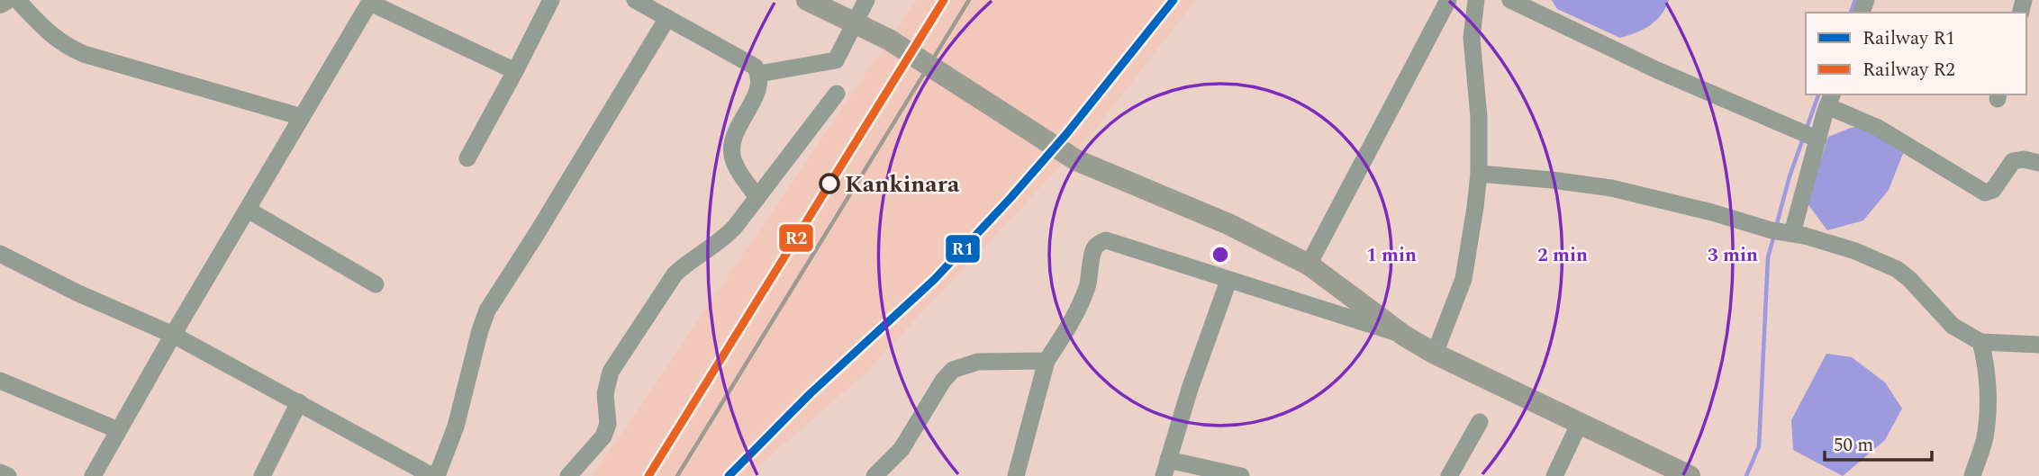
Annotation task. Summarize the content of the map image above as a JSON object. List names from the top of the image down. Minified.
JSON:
{"places":["Kankinara"],"lines":["rail line R1","rail line R2"],"legend":["Railway R1","Railway R2"],"scale_bar":"50 m","rings":["1 min","2 min","3 min"]}
